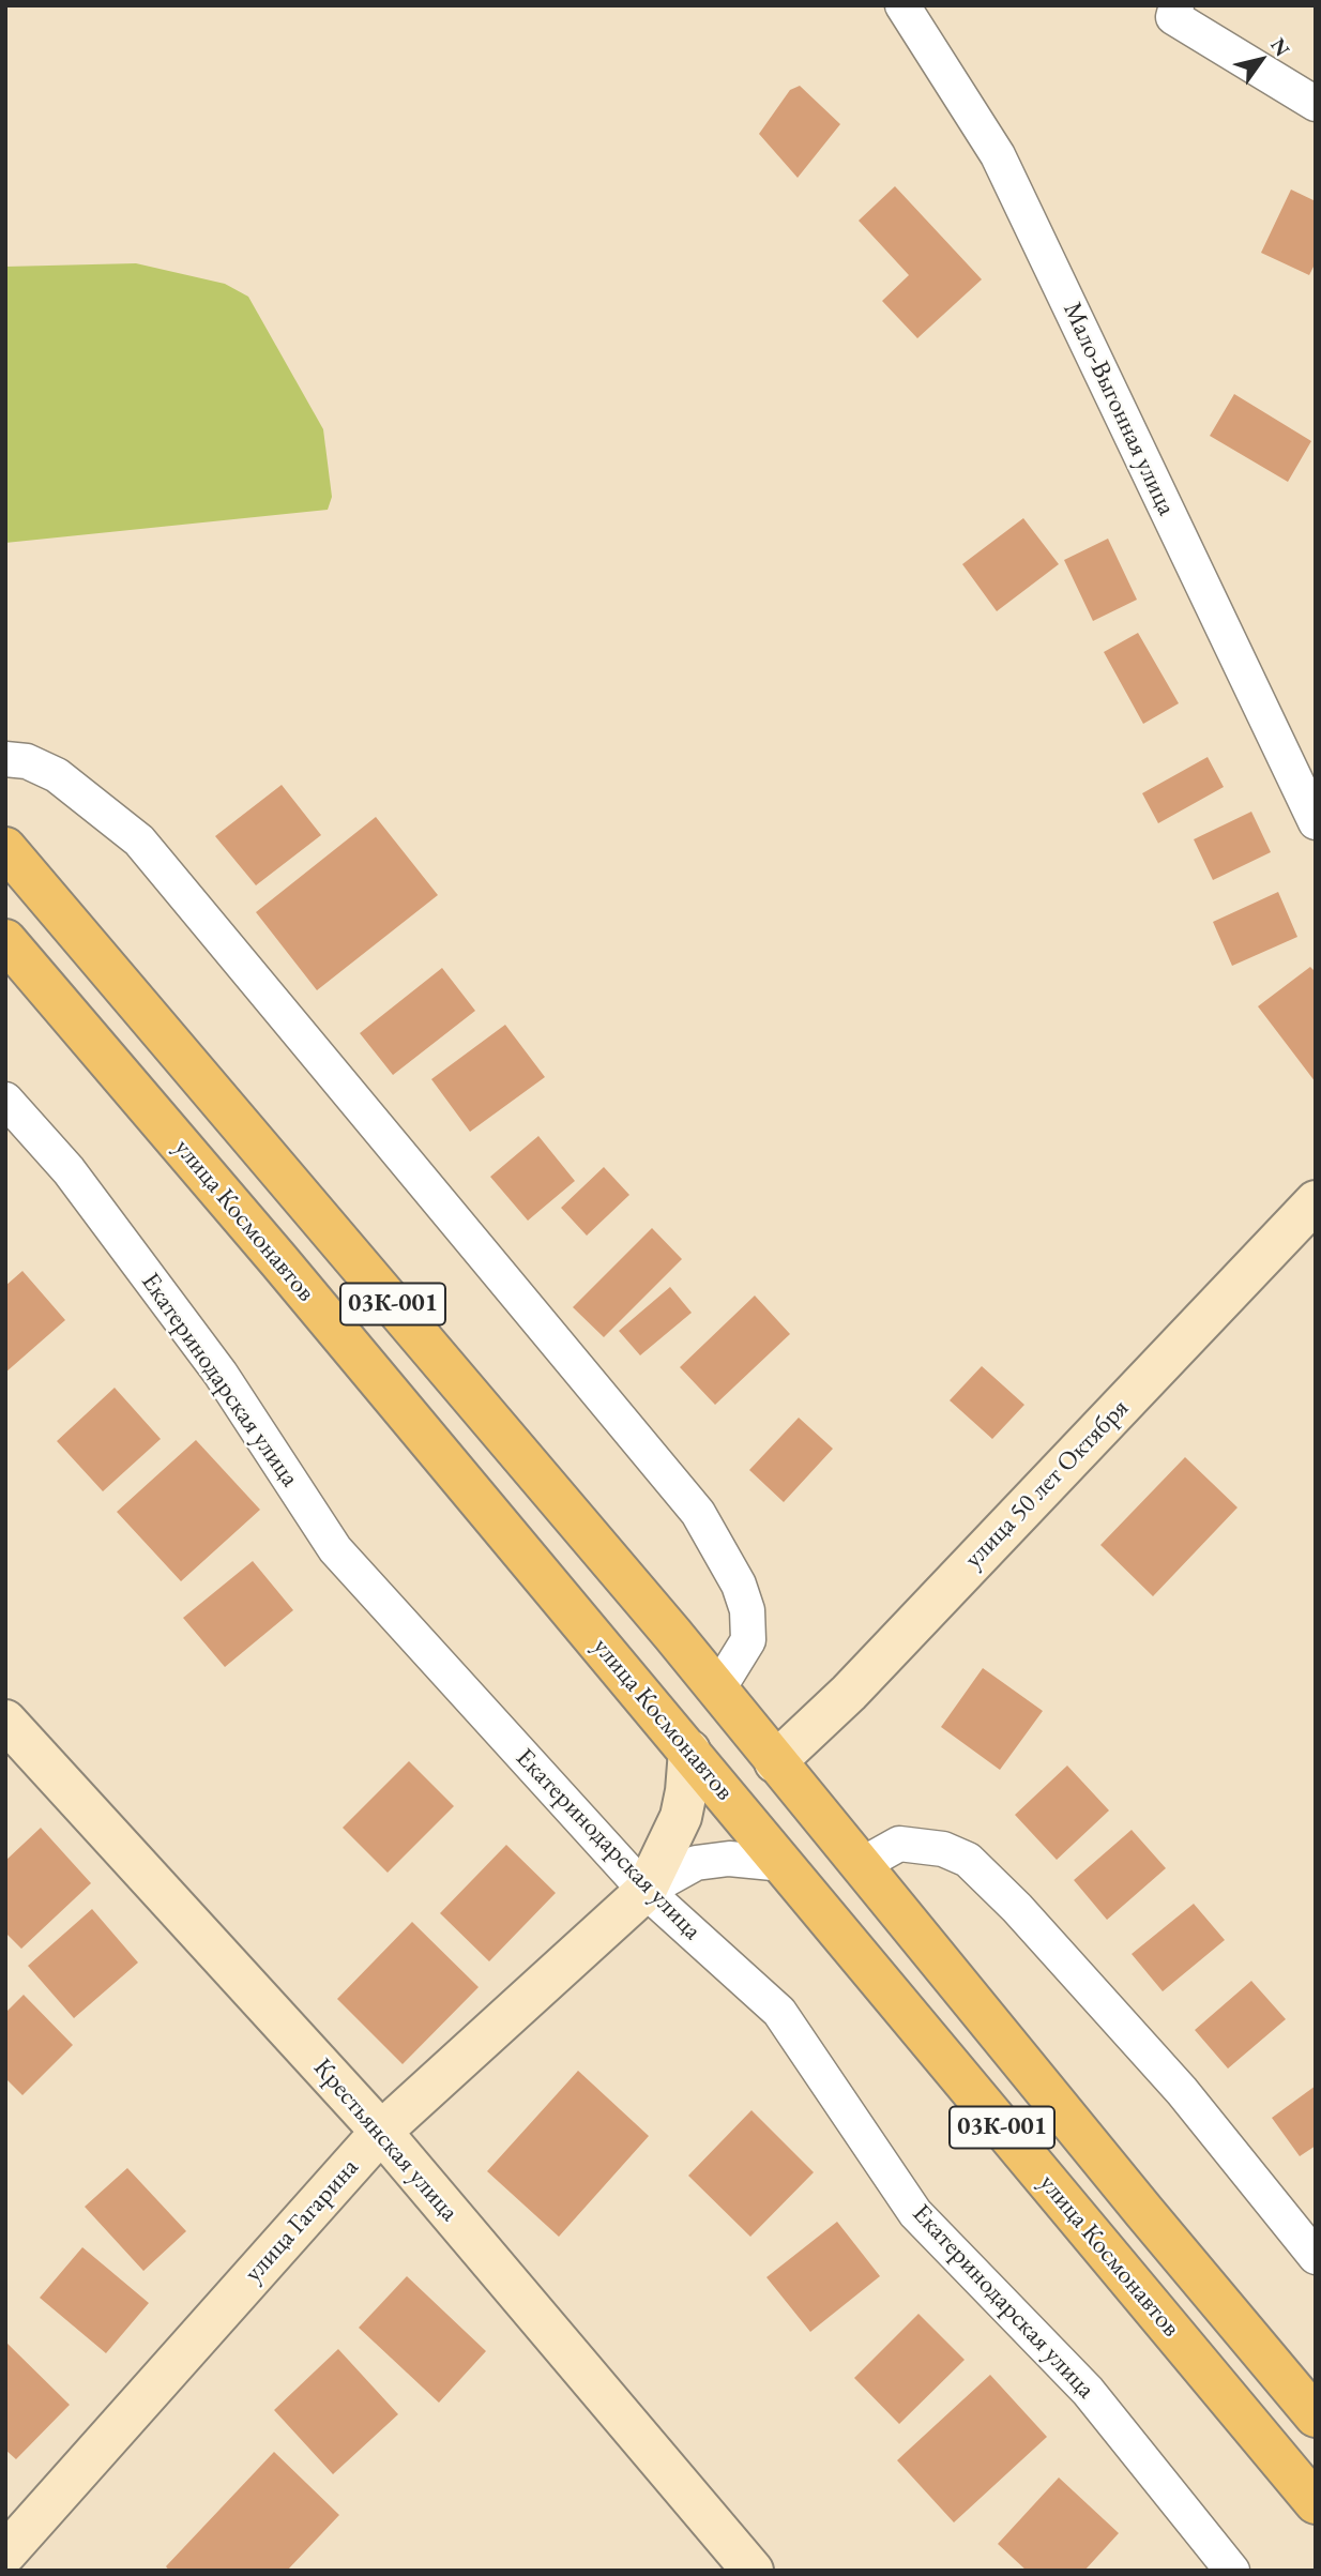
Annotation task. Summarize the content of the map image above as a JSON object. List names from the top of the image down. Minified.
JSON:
{"streets":{"main road":["улица Космонавтов","03К-001","улица 50 лет Октября","Крестьянская улица","улица Гагарина"],"street":["Мало-Выгонная улица","Екатеринодарская улица"]},"crossings":[["улица Космонавтов","улица Гагарина"],["03К-001","улица 50 лет Октября"],["Екатеринодарская улица","улица Гагарина"],["Крестьянская улица","улица Гагарина"]],"north":"top right"}
